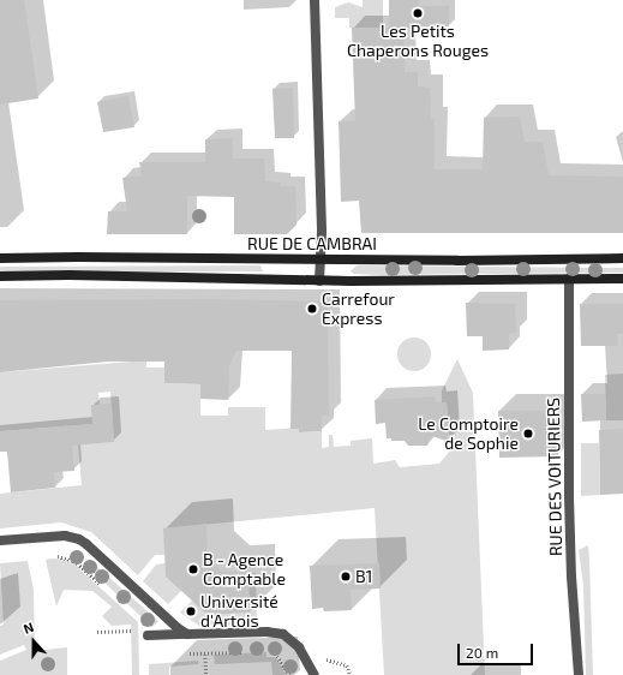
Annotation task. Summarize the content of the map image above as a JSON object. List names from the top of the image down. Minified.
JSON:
{"streets":{"main road":["RUE DE CAMBRAI"],"street":["RUE DES VOITURIERS"]},"crossings":[["RUE DE CAMBRAI","RUE DES VOITURIERS"]],"places":["Les Petits Chaperons Rouges","Carrefour Express","Le Comptoire de Sophie","B - Agence Comptable","B1","Université d'Artois"],"scale_bar":"20 m","north":"top"}
